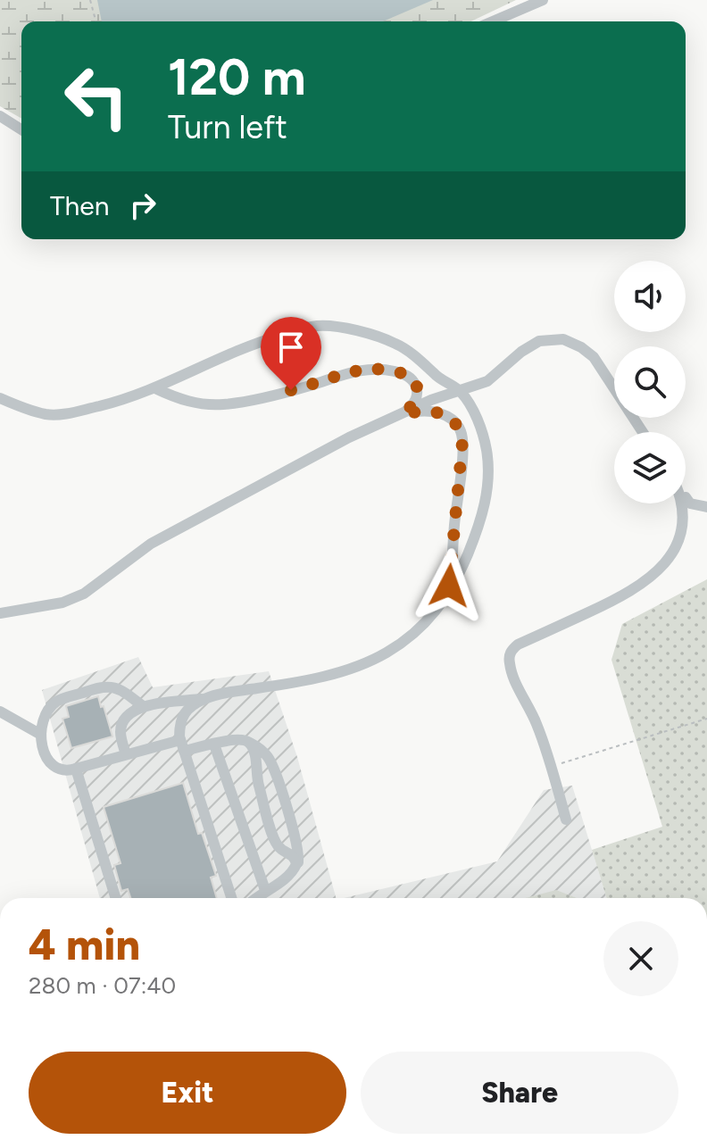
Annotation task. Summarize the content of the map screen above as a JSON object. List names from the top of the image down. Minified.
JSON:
{"page":{"turn":["120 m","Turn left"],"then":"Then","heading":["4 min","280 m · 07:40"],"buttons":["Exit","Share"]}}
